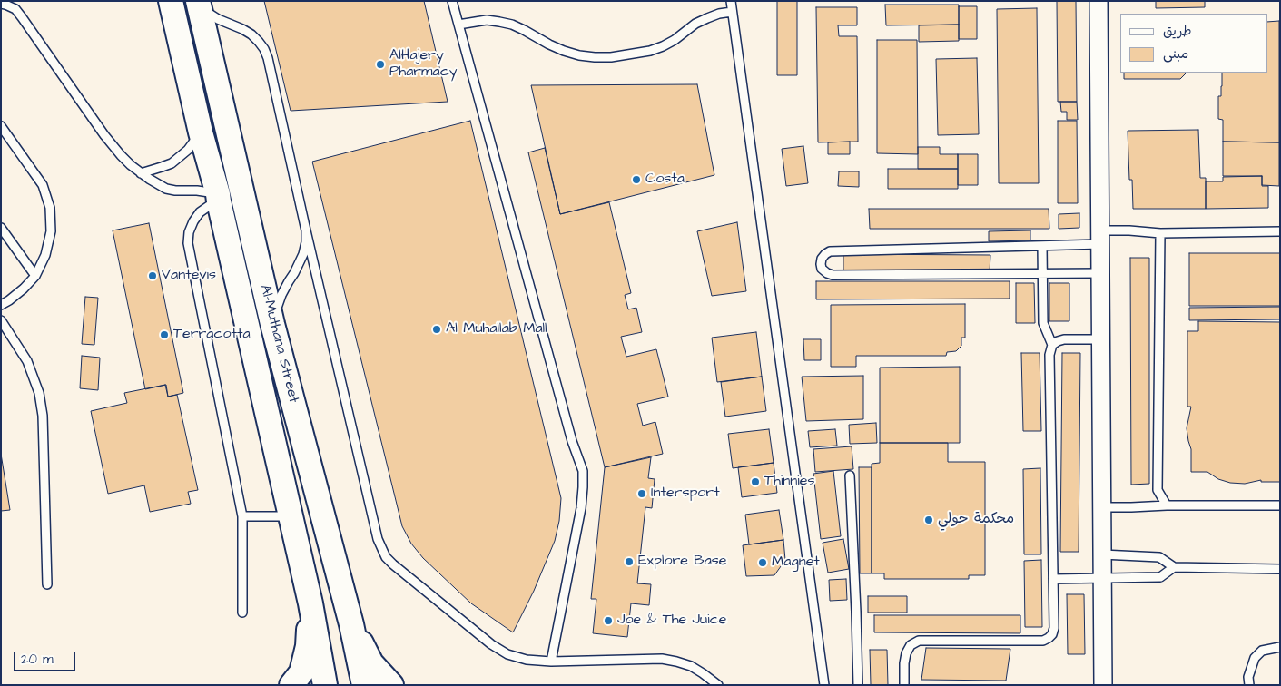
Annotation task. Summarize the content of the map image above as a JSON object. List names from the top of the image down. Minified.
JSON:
{"streets":{"street":["Al-Muthana Street"]},"places":["AlHajery Pharmacy","Costa","Vantevis","Al Muhallab Mall","Terracotta","Thinnies","Intersport","محكمة حولي","Explore Base","Magnet","Joe & The Juice"],"legend":["طريق","مبنى"],"scale_bar":"20 m"}
